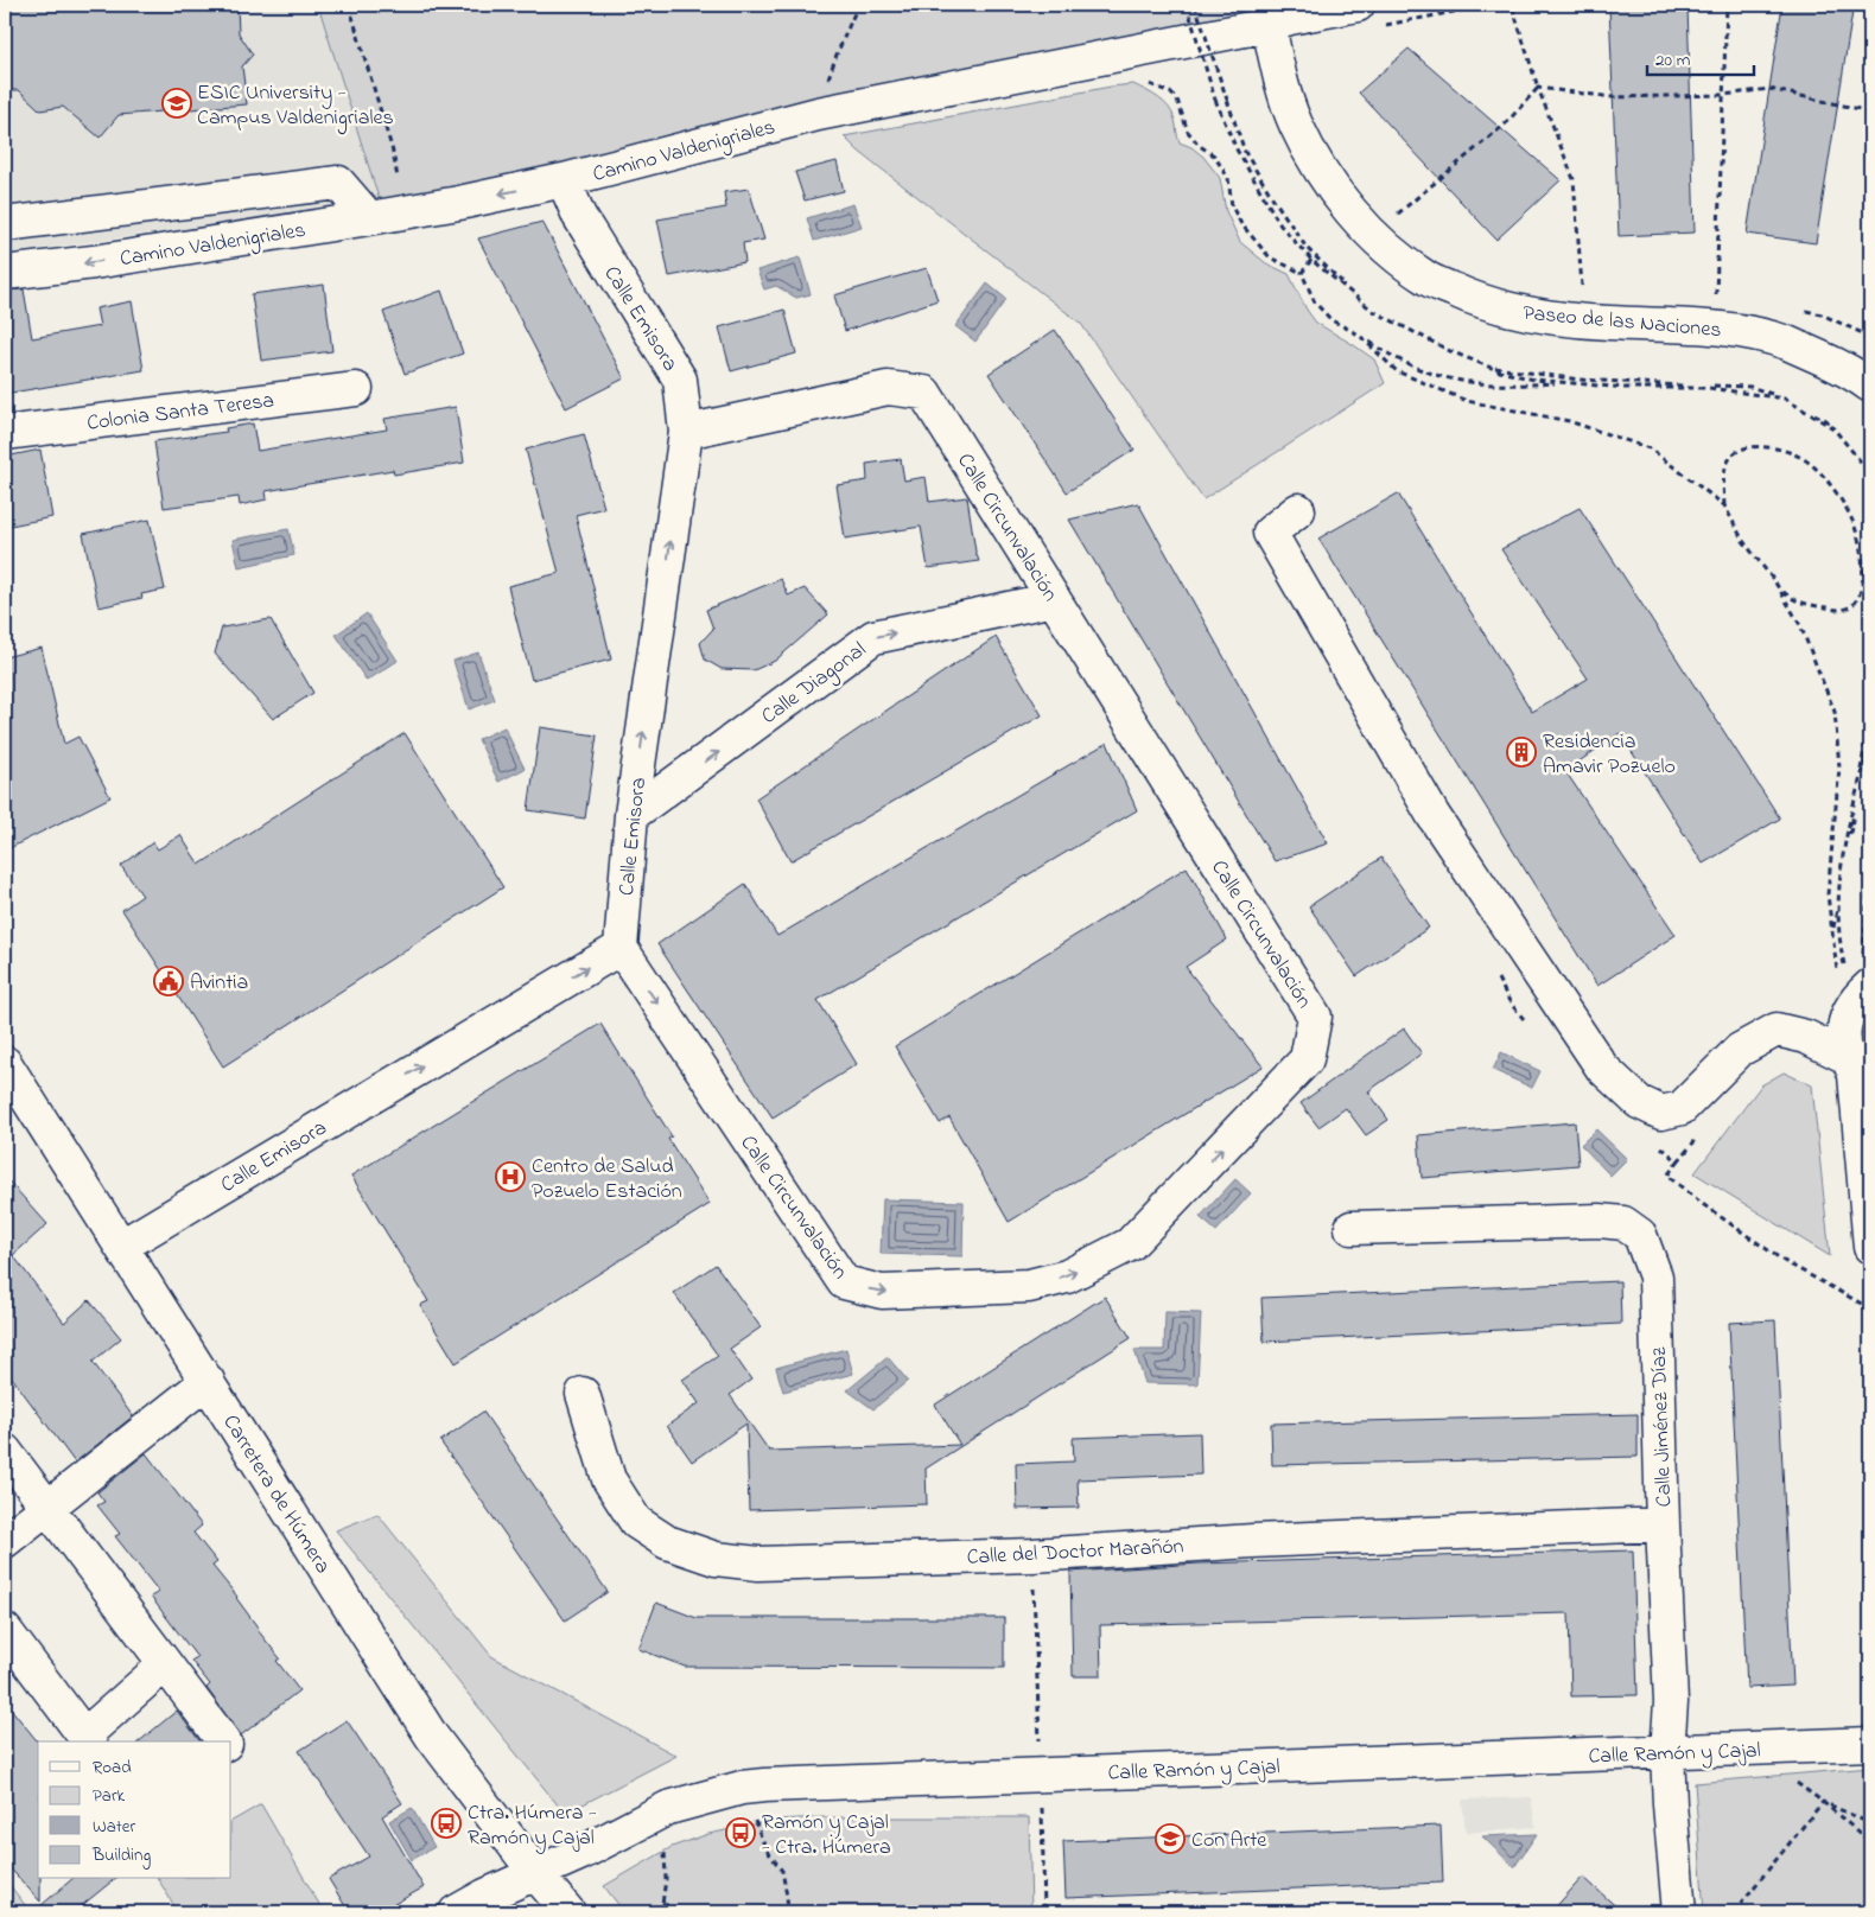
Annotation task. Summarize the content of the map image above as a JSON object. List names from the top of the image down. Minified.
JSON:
{"streets":{"street":["Camino Valdenigriales","Calle Emisora","Paseo de las Naciones","Colonia Santa Teresa","Calle Circunvalación","Calle Diagonal","Calle Jiménez Díaz","Carretera de Húmera","Calle del Doctor Marañón","Calle Ramón y Cajal"]},"crossings":[["Camino Valdenigriales","Calle Emisora"],["Camino Valdenigriales","Paseo de las Naciones"],["Calle Emisora","Calle Circunvalación"],["Calle Emisora","Calle Diagonal"],["Calle Emisora","Carretera de Húmera"],["Calle Circunvalación","Calle Diagonal"],["Calle Jiménez Díaz","Calle del Doctor Marañón"],["Calle Jiménez Díaz","Calle Ramón y Cajal"],["Carretera de Húmera","Calle Ramón y Cajal"]],"one_way":["Calle Emisora","Calle Diagonal"],"places":{"school or university":["ESIC University - Campus Valdenigriales","Con Arte"],"building":["Residencia Amavir Pozuelo"],"public building":["Avintia"],"hospital":["Centro de Salud Pozuelo Estación"],"bus stop":["Ctra. Húmera - Ramón y Cajal","Ramón y Cajal - Ctra. Húmera"]},"legend":["Road","Park","Water","Building"],"scale_bar":"20 m"}
